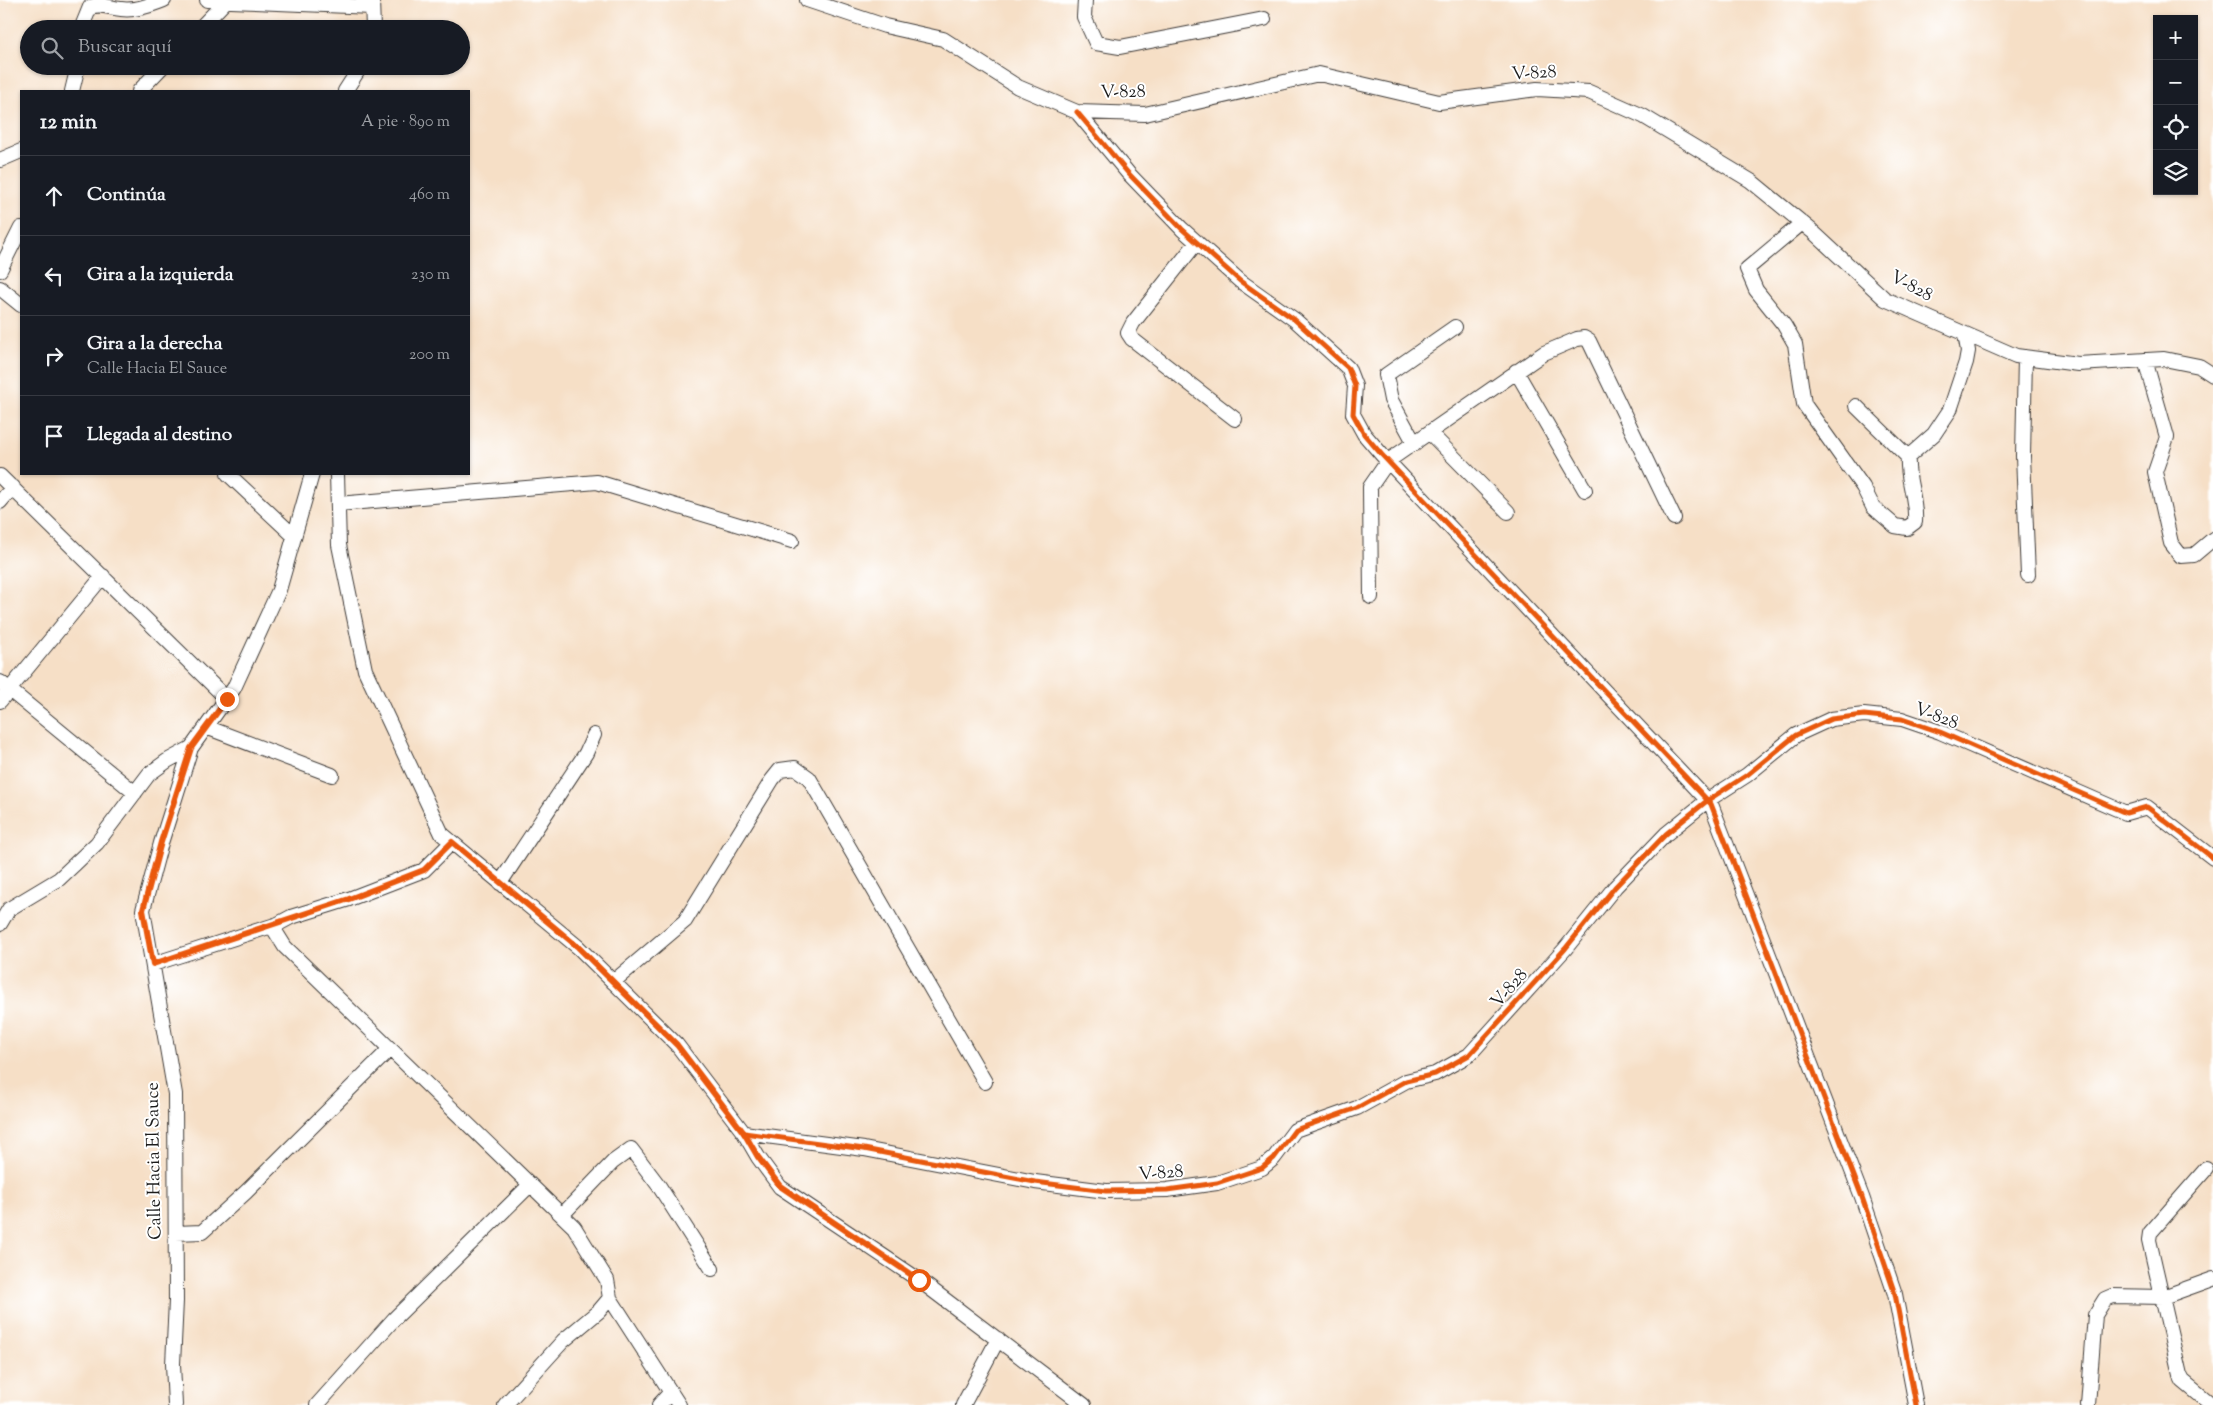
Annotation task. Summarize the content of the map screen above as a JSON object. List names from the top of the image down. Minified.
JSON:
{"streets":{"street":["V-828","Calle Hacia El Sauce"]},"page":{"map_buttons":["+","−"],"search":"Buscar aquí","heading":["12 min","A pie · 890 m"],"list":[["Continúa","460 m"],["Gira a la izquierda","230 m"],["Gira a la derecha","Calle Hacia El Sauce","200 m"],"Llegada al destino"]}}
